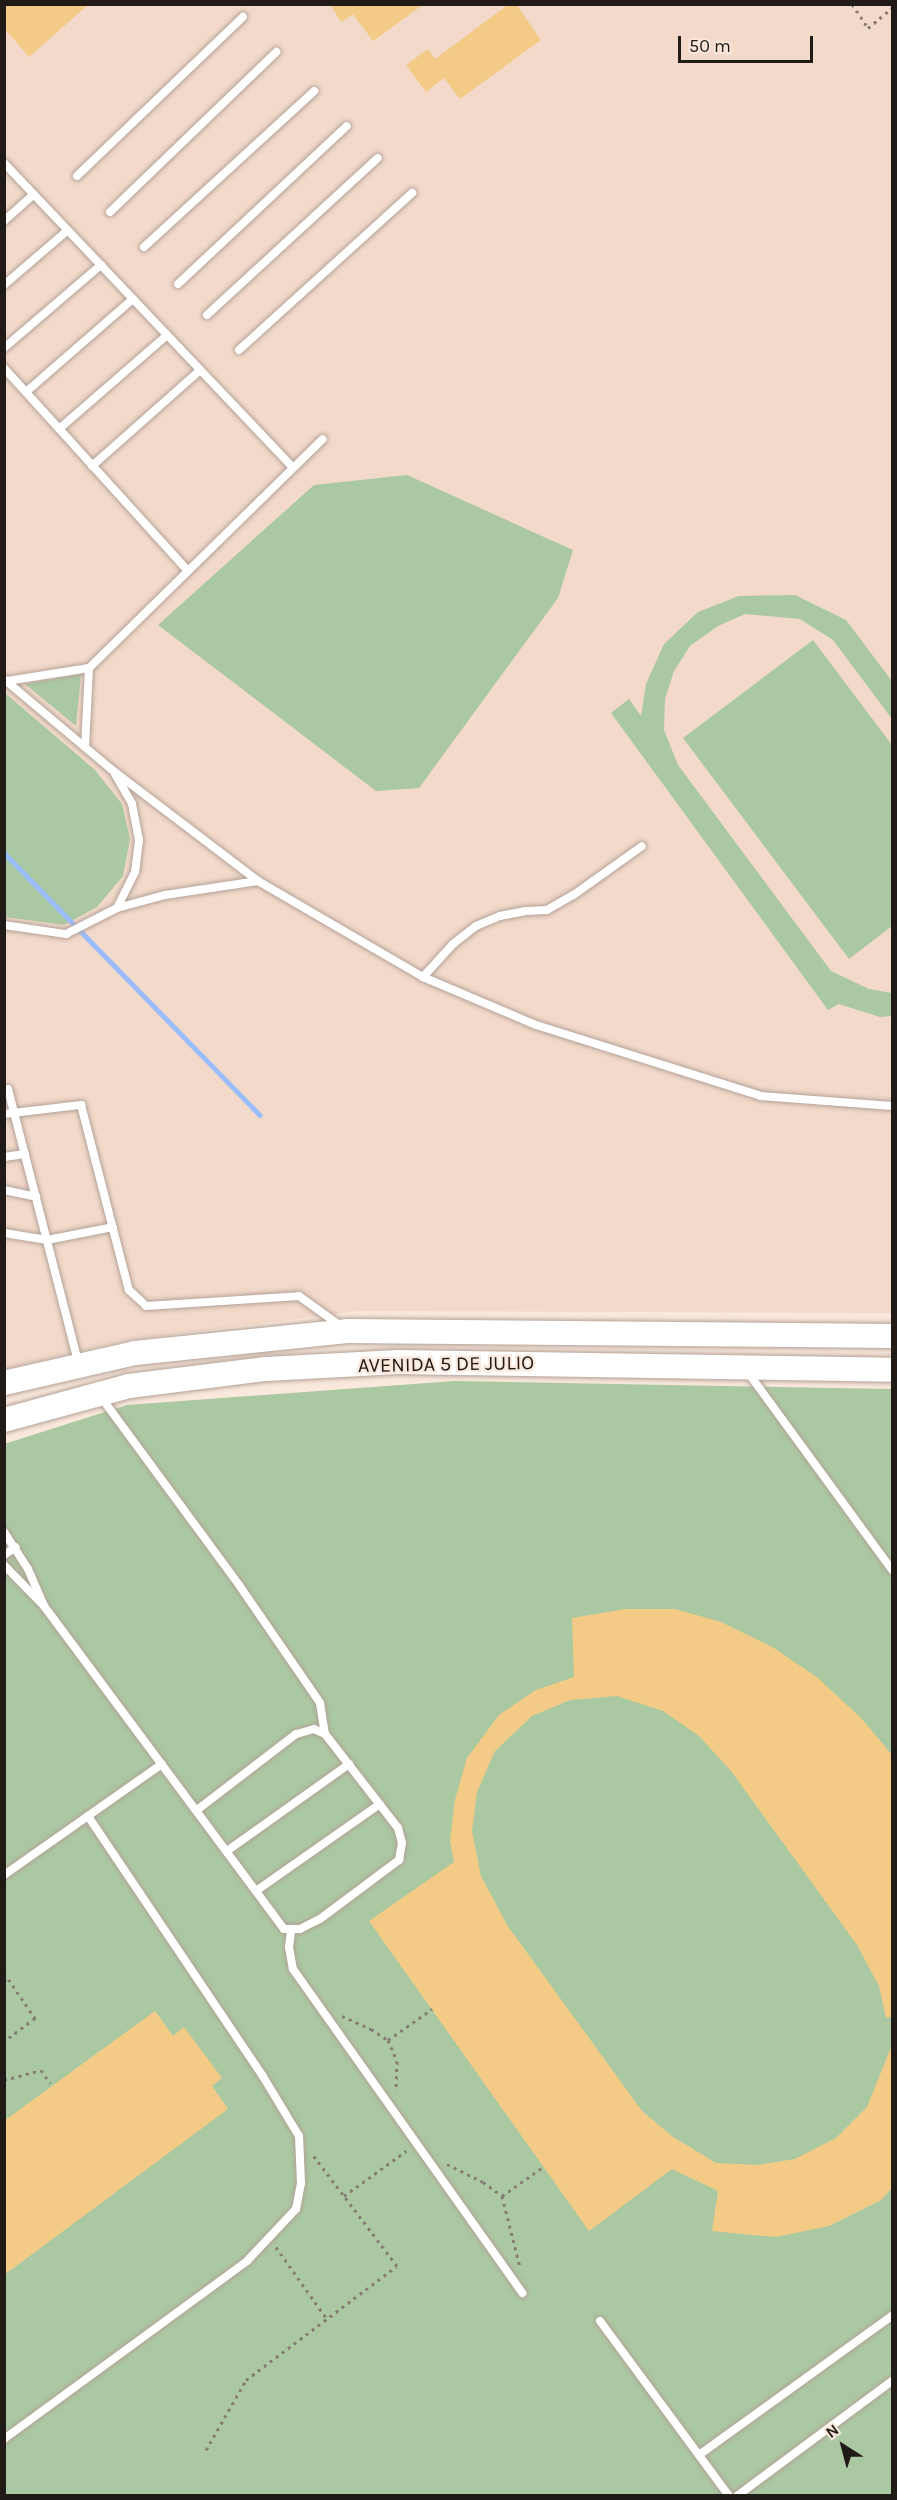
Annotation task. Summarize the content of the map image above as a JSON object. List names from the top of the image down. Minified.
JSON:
{"streets":{"main road":["AVENIDA 5 DE JULIO"]},"scale_bar":"50 m","north":"top left"}
